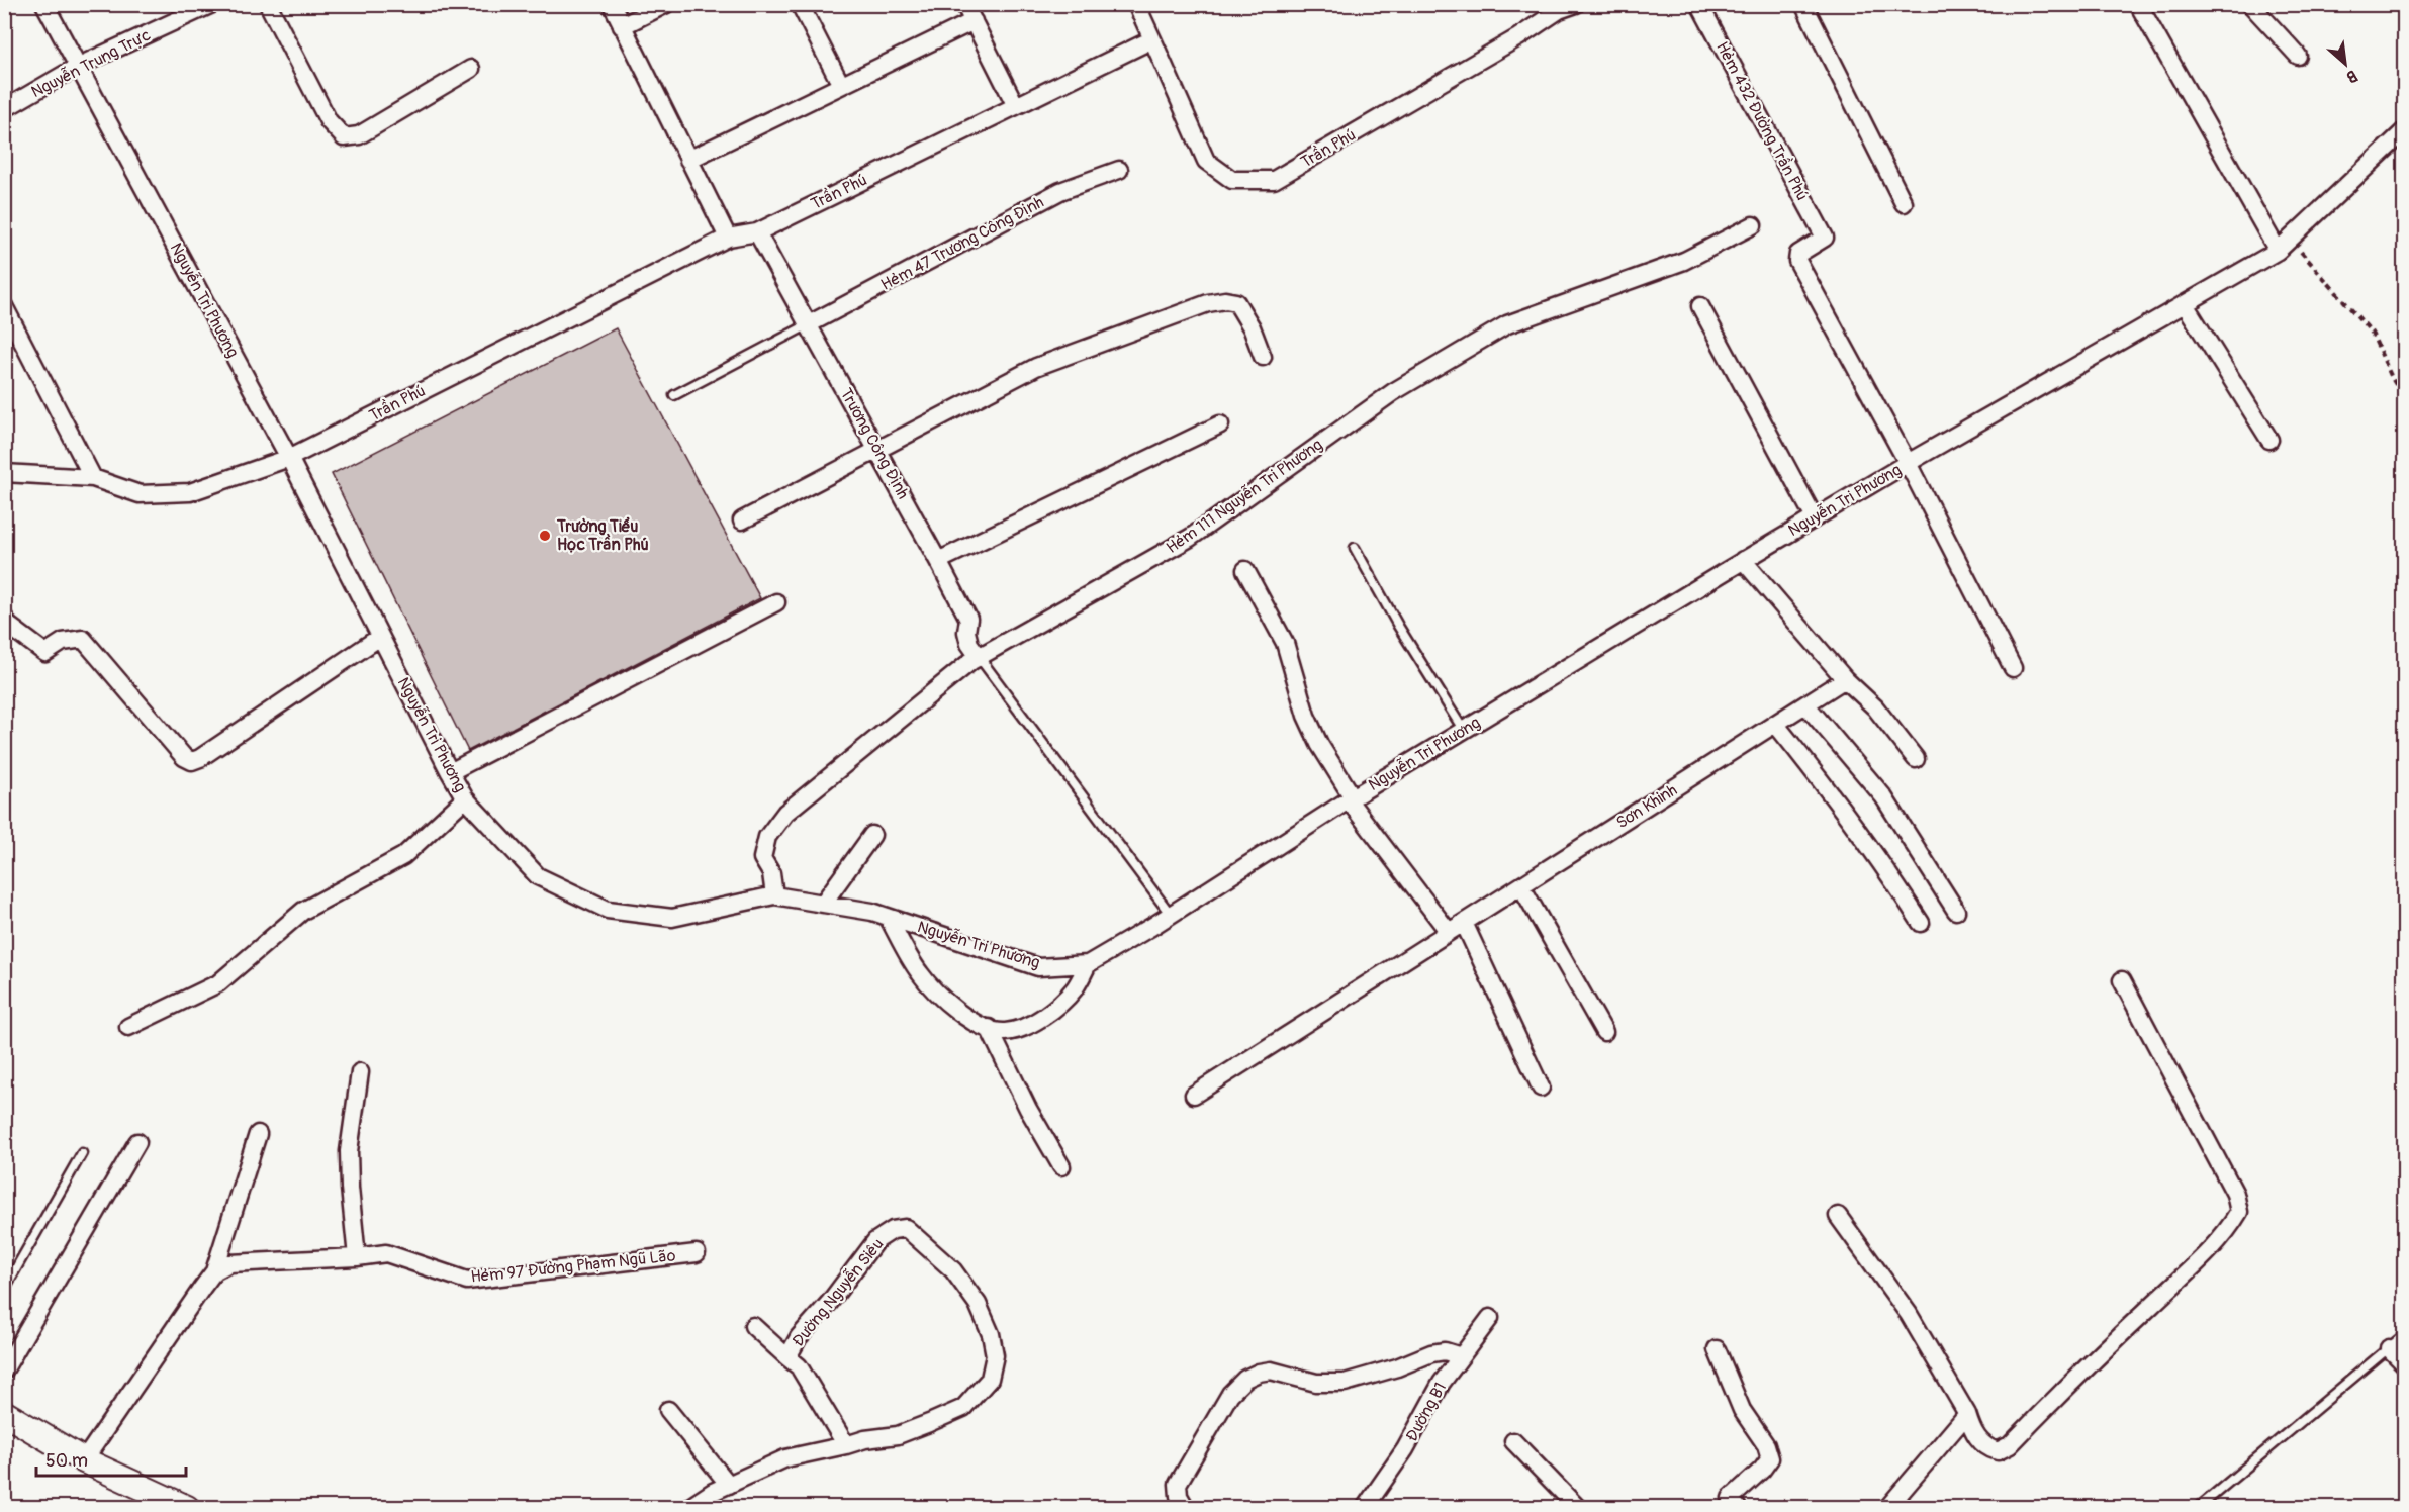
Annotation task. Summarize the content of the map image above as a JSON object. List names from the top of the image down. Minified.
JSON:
{"streets":{"street":["Nguyễn Trung Trực","Hẻm 432 Đường Trần Phú","Trần Phú","Hẻm 47 Trương Công Định","Nguyễn Tri Phương","Trương Công Định","Hẻm 111 Nguyễn Tri Phương","Sơn Khinh","Hẻm 97 Đường Phạm Ngũ Lão","Đường Nguyễn Siêu","Đường B1"]},"crossings":[["Nguyễn Trung Trực","Nguyễn Tri Phương"],["Hẻm 432 Đường Trần Phú","Nguyễn Tri Phương"],["Trần Phú","Nguyễn Tri Phương"],["Trần Phú","Trương Công Định"],["Hẻm 47 Trương Công Định","Trương Công Định"],["Nguyễn Tri Phương","Hẻm 111 Nguyễn Tri Phương"],["Trương Công Định","Hẻm 111 Nguyễn Tri Phương"]],"places":["Trường Tiểu Học Trần Phú"],"scale_bar":"50 m","north":"bottom right"}
